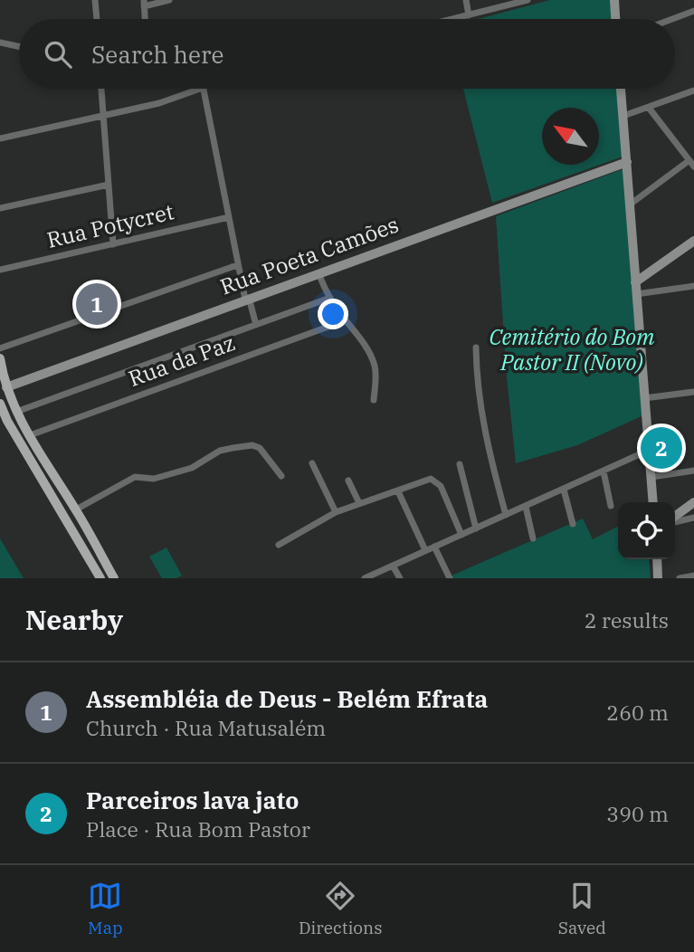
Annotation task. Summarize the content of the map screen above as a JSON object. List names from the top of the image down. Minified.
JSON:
{"streets":{"street":["Rua Potycret","Rua Poeta Camões","Rua da Paz"]},"parks":["Cemitério do Bom Pastor II (Novo)"],"north":"top left","page":{"search":"Search here","pins":["1","2"],"heading":["Nearby","2 results"],"list":[{"mark":"1","name":"Assembléia de Deus - Belém Efrata","note":"Church · Rua Matusalém","value":"260 m"},{"mark":"2","name":"Parceiros lava jato","note":"Place · Rua Bom Pastor","value":"390 m"}],"nav":["Map","Directions","Saved"]}}
